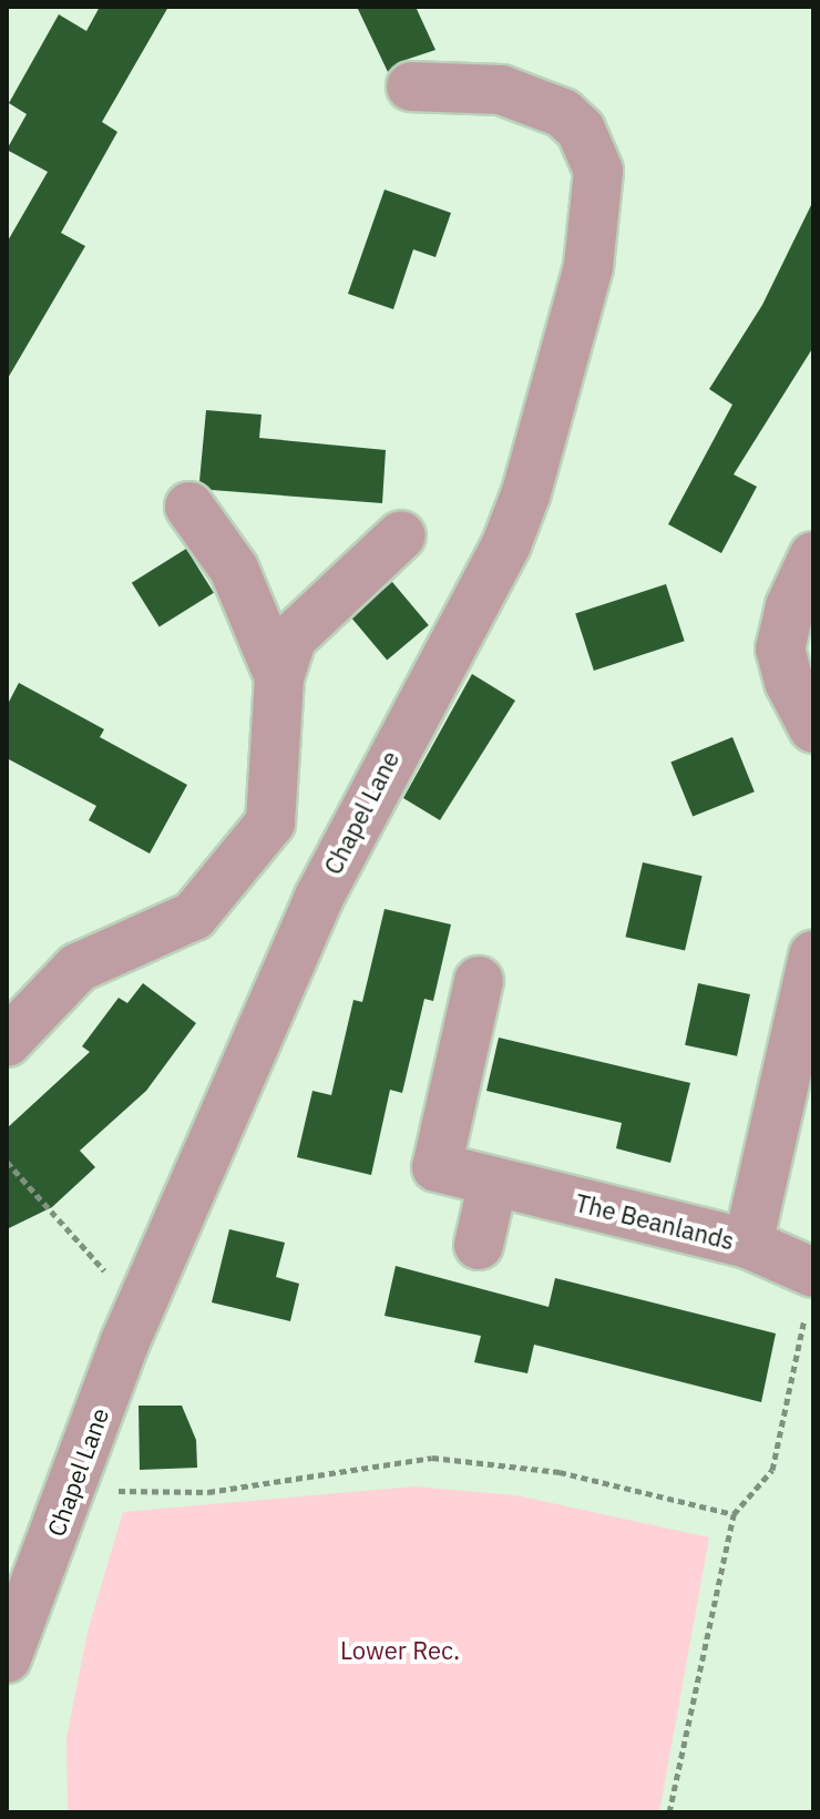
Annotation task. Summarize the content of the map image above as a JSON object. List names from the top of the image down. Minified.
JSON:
{"streets":{"street":["Chapel Lane","The Beanlands"]},"parks":["Lower Rec."]}
